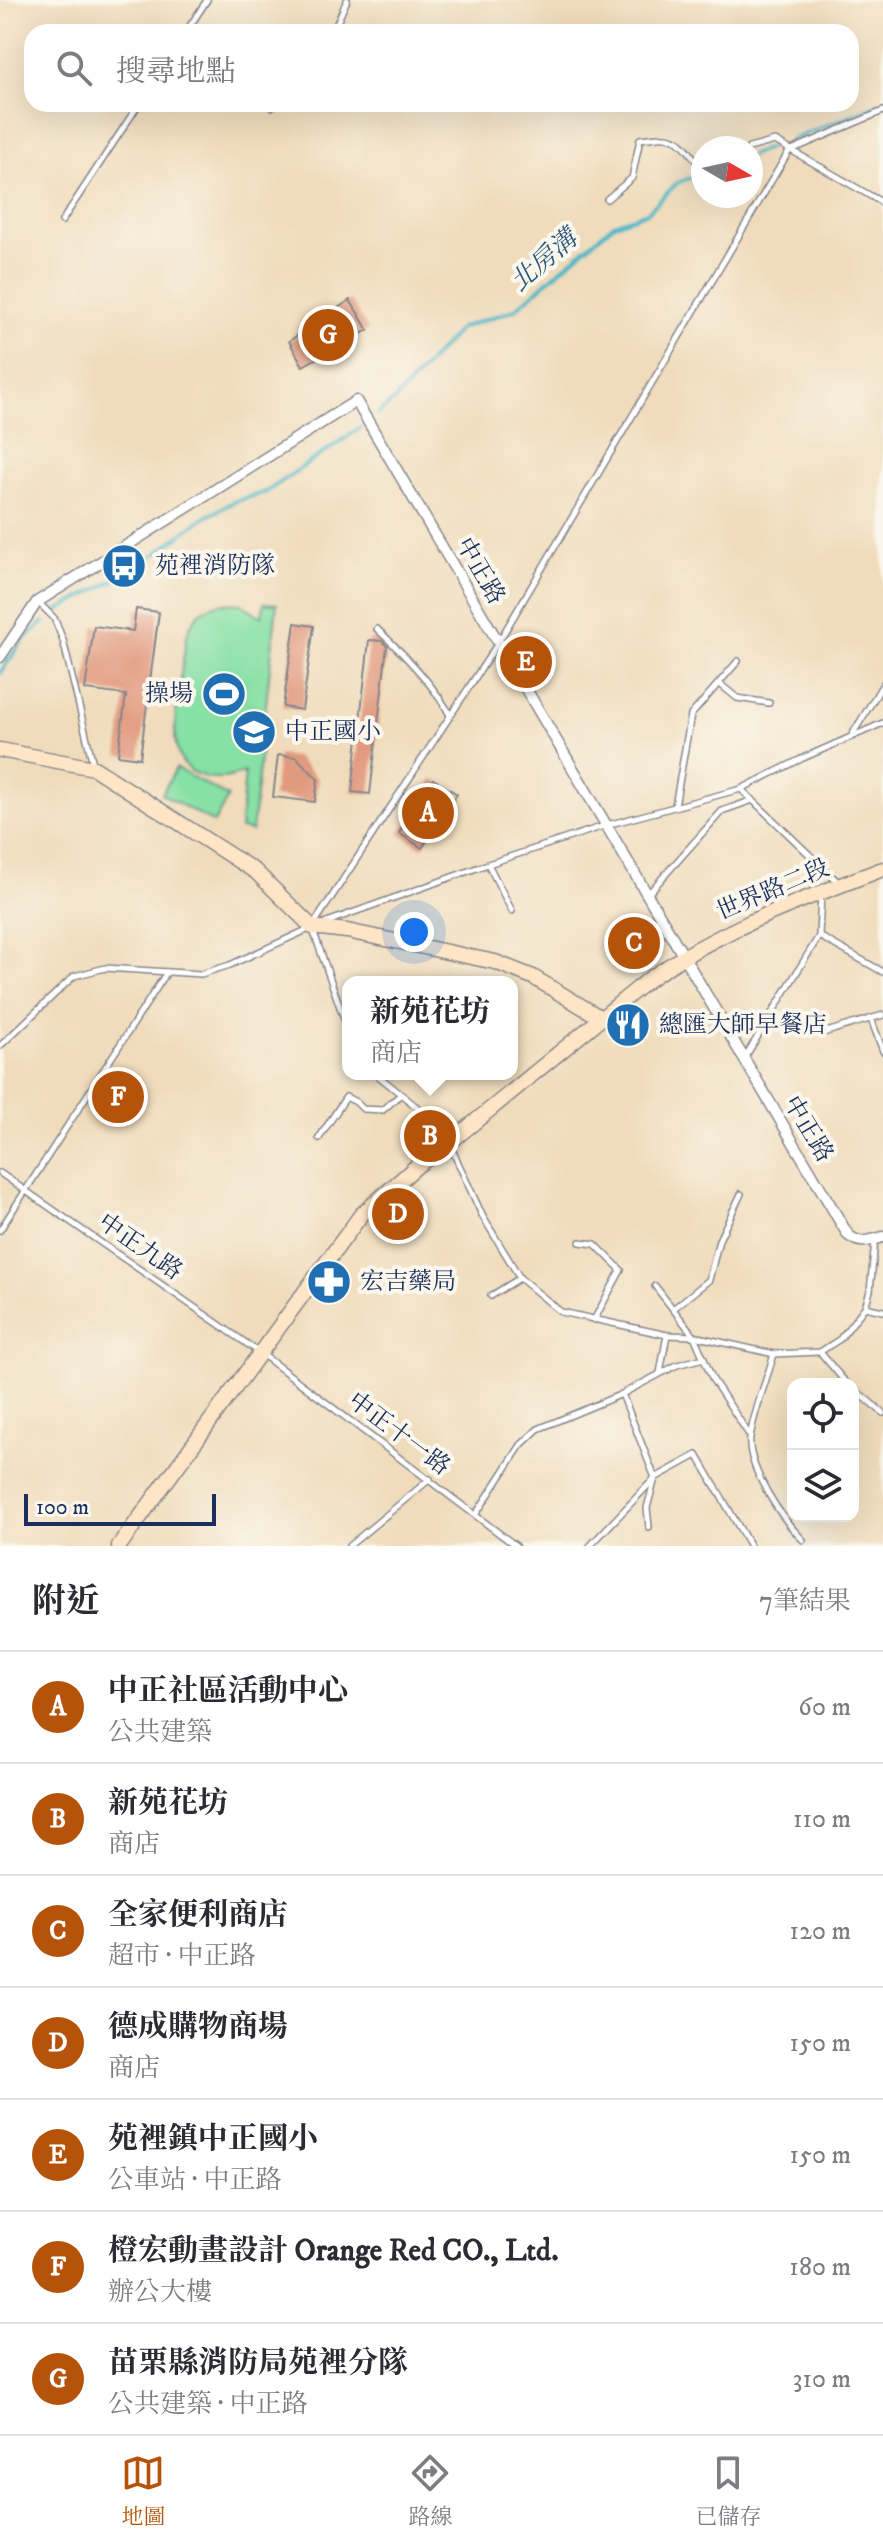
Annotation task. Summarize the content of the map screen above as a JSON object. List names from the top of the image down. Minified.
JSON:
{"streets":{"main road":["世界路二段"],"street":["中正路"],"lane":["中正九路","中正十一路"]},"crossings":[["中正路","世界路二段"],["世界路二段","中正九路"],["世界路二段","中正十一路"],["中正九路","中正十一路"]],"water":["北房溝"],"places":{"bus stop":["苑裡消防隊"],"sports":["操場"],"school or university":["中正國小"],"restaurant":["總匯大師早餐店"],"pharmacy":["宏吉藥局"]},"scale_bar":"100 m","north":"right","page":{"search":"搜尋地點","pins":["G","E","A","C","F","B","D"],"popup":["新苑花坊","商店"],"scale":"100 m","heading":["附近","7筆結果"],"list":[{"mark":"A","name":"中正社區活動中心","note":"公共建築","value":"60 m"},{"mark":"B","name":"新苑花坊","note":"商店","value":"110 m"},{"mark":"C","name":"全家便利商店","note":"超市 · 中正路","value":"120 m"},{"mark":"D","name":"德成購物商場","note":"商店","value":"150 m"},{"mark":"E","name":"苑裡鎮中正國小","note":"公車站 · 中正路","value":"150 m"},{"mark":"F","name":"橙宏動畫設計 Orange Red CO., Ltd.","note":"辦公大樓","value":"180 m"},{"mark":"G","name":"苗栗縣消防局苑裡分隊","note":"公共建築 · 中正路","value":"310 m"}],"nav":["地圖","路線","已儲存"]}}
